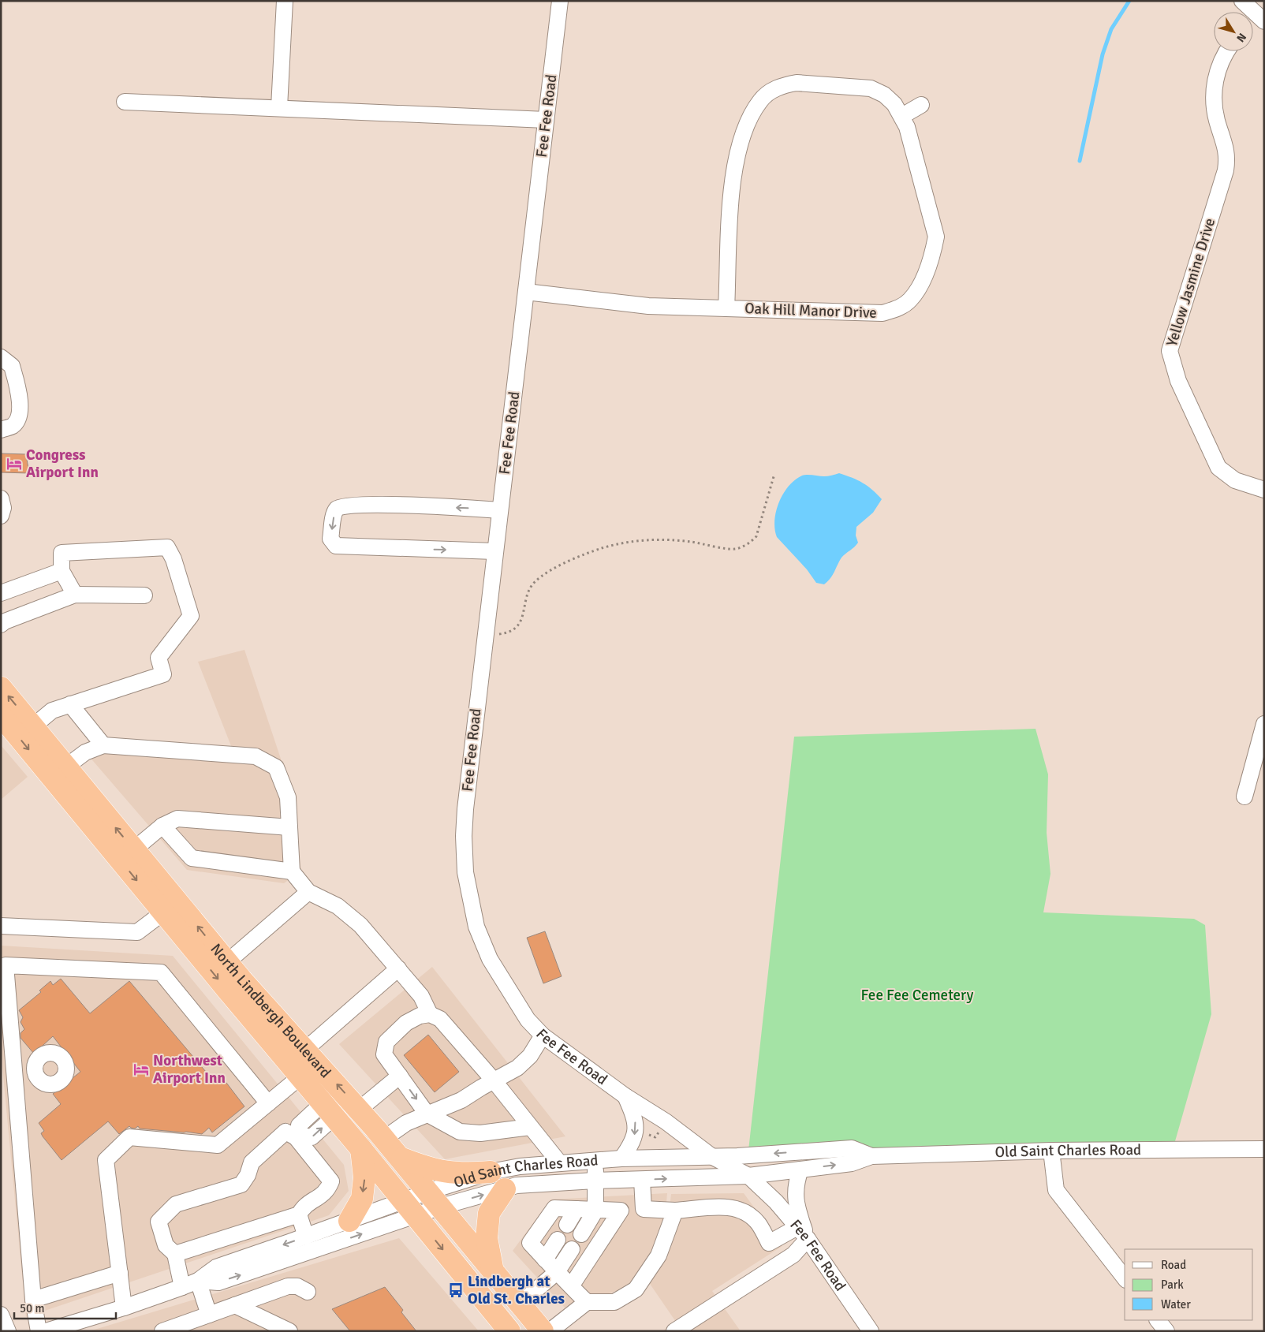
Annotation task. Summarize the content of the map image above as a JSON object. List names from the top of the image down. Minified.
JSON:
{"streets":{"highway":["North Lindbergh Boulevard"],"street":["Fee Fee Road","Yellow Jasmine Drive","Oak Hill Manor Drive","Old Saint Charles Road"]},"crossings":[["Fee Fee Road","Oak Hill Manor Drive"],["Fee Fee Road","Old Saint Charles Road"],["North Lindbergh Boulevard","Old Saint Charles Road"]],"parks":["Fee Fee Cemetery"],"places":{"hotel":["Congress Airport Inn","Northwest Airport Inn"],"bus stop":["Lindbergh at Old St. Charles"]},"legend":["Road","Park","Water"],"scale_bar":"50 m","north":"bottom right"}
